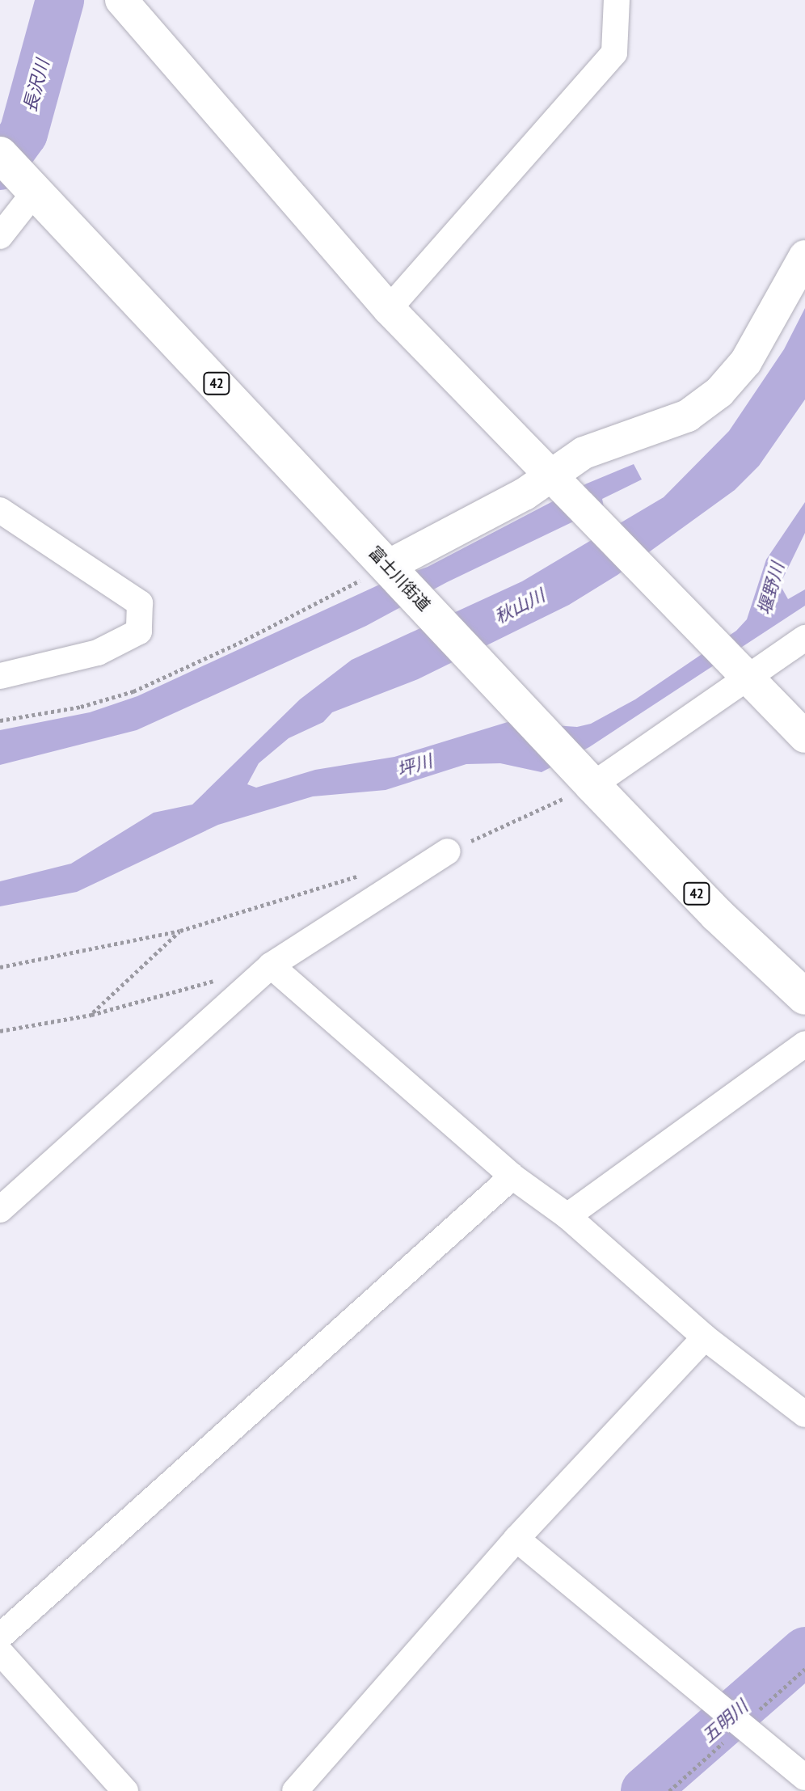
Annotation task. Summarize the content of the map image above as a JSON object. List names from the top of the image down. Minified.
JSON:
{"streets":{"main road":["42","富士川街道"]},"water":["長沢川","堰野川","秋山川","坪川","五明川"]}
